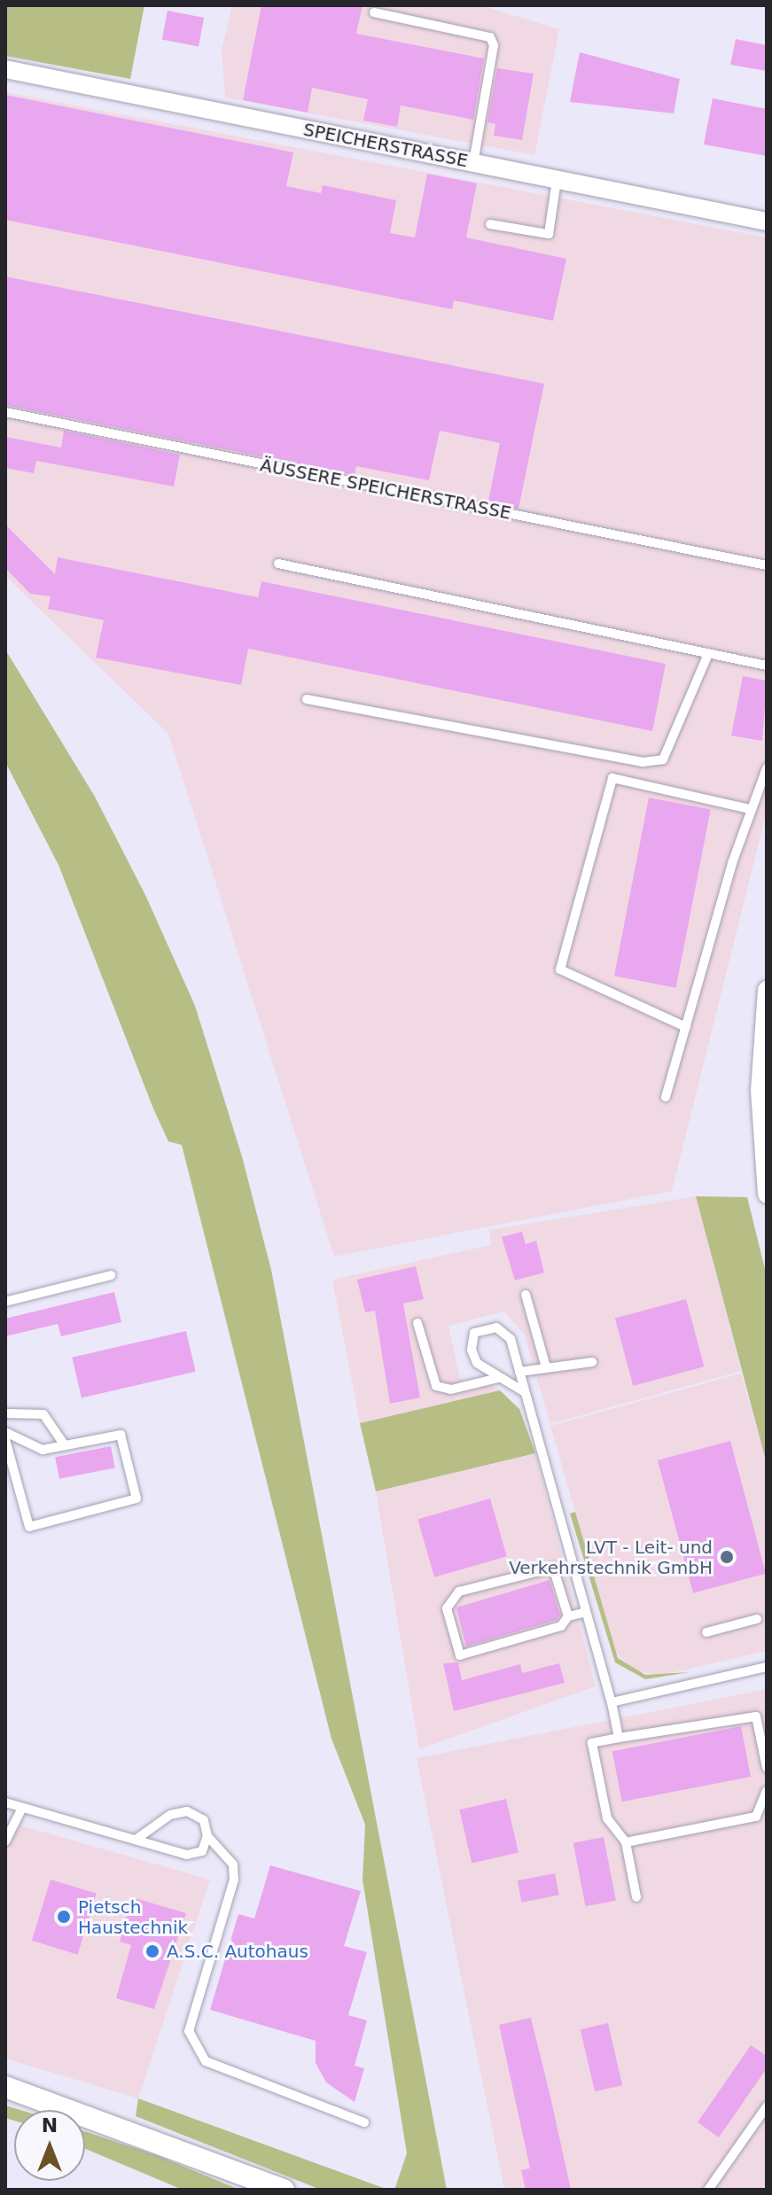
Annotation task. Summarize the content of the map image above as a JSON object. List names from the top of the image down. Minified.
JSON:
{"streets":{"street":["SPEICHERSTRASSE"],"lane":["ÄUSSERE SPEICHERSTRASSE"]},"places":["LVT - Leit- und Verkehrstechnik GmbH","Pietsch Haustechnik","A.S.C. Autohaus"],"north":"top"}
